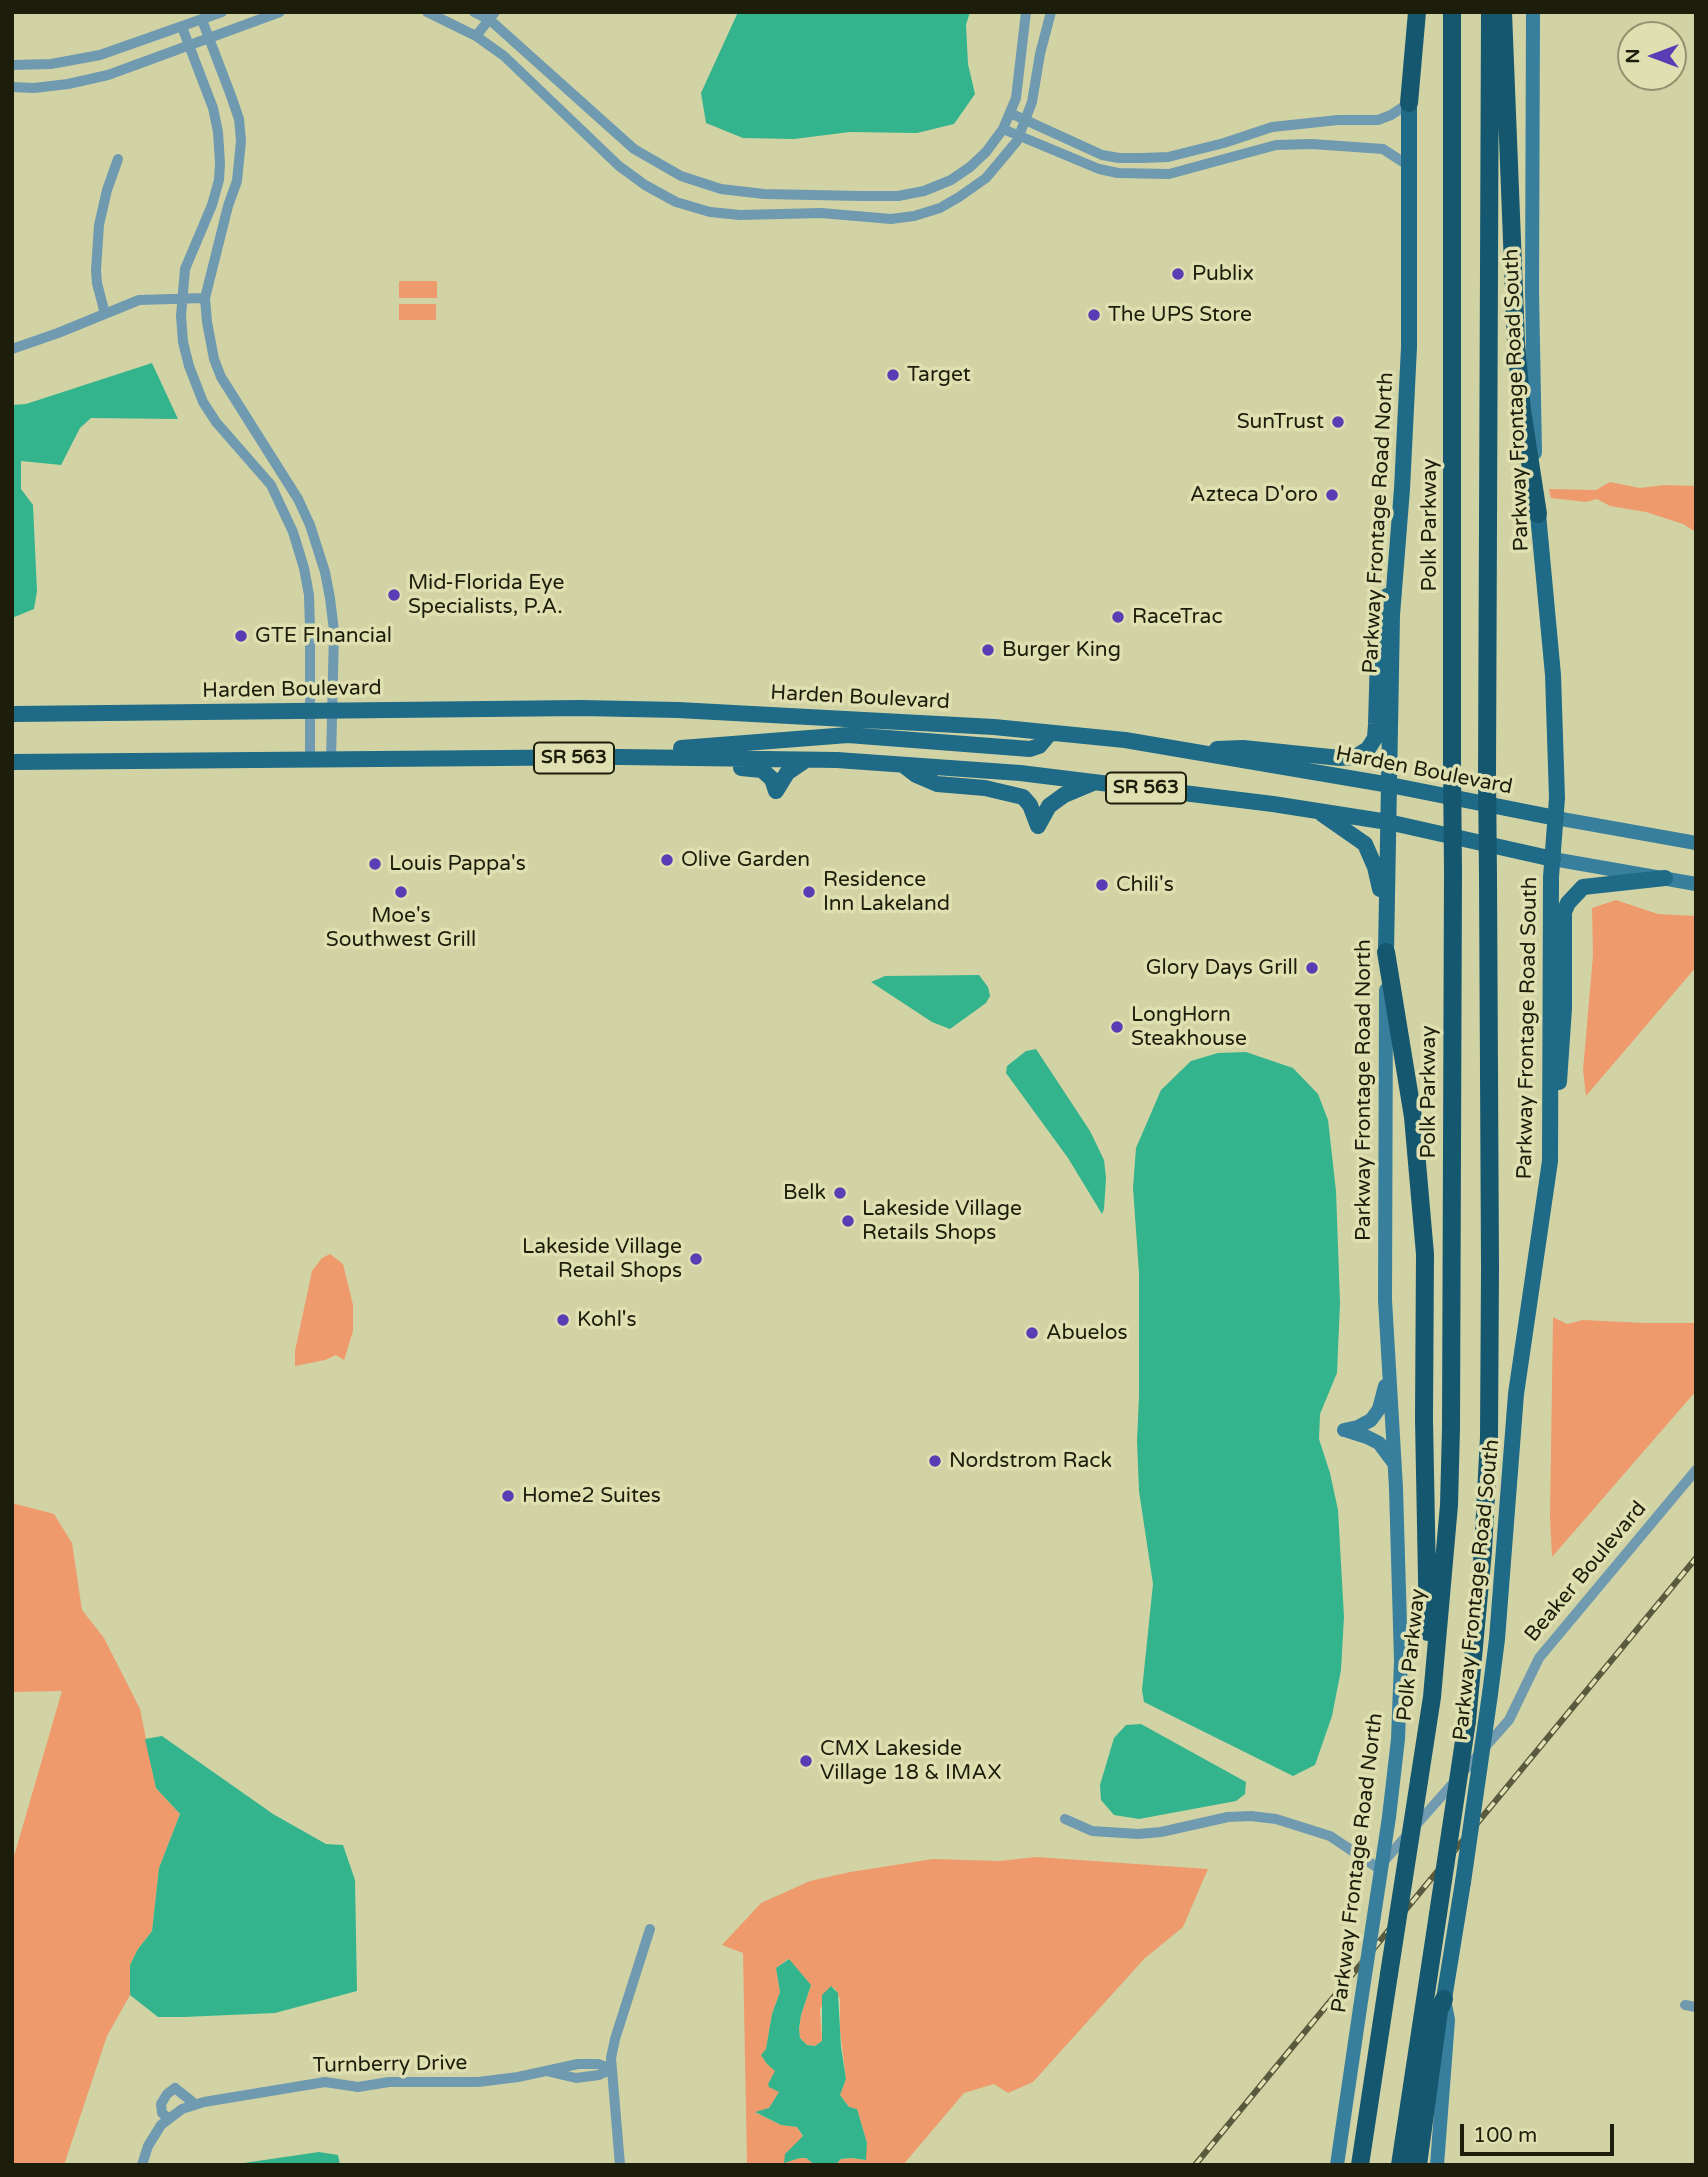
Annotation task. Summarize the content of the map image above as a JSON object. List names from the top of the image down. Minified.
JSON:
{"streets":{"highway":["Polk Parkway"],"main road":["Parkway Frontage Road South","Parkway Frontage Road North","Harden Boulevard","SR 563"],"street":["Beaker Boulevard","Turnberry Drive"]},"crossings":[["Parkway Frontage Road South","Harden Boulevard"],["Parkway Frontage Road South","SR 563"],["Parkway Frontage Road North","Harden Boulevard"],["Parkway Frontage Road North","SR 563"]],"places":["Publix","The UPS Store","Target","SunTrust","Azteca D'oro","Mid-Florida Eye Specialists, P.A.","RaceTrac","GTE FInancial","Burger King","Olive Garden","Louis Pappa's","Chili's","Moe's Southwest Grill","Residence Inn Lakeland","Glory Days Grill","LongHorn Steakhouse","Belk","Lakeside Village Retails Shops","Lakeside Village Retail Shops","Kohl's","Abuelos","Nordstrom Rack","Home2 Suites","CMX Lakeside Village 18 & IMAX"],"scale_bar":"100 m","north":"left"}
